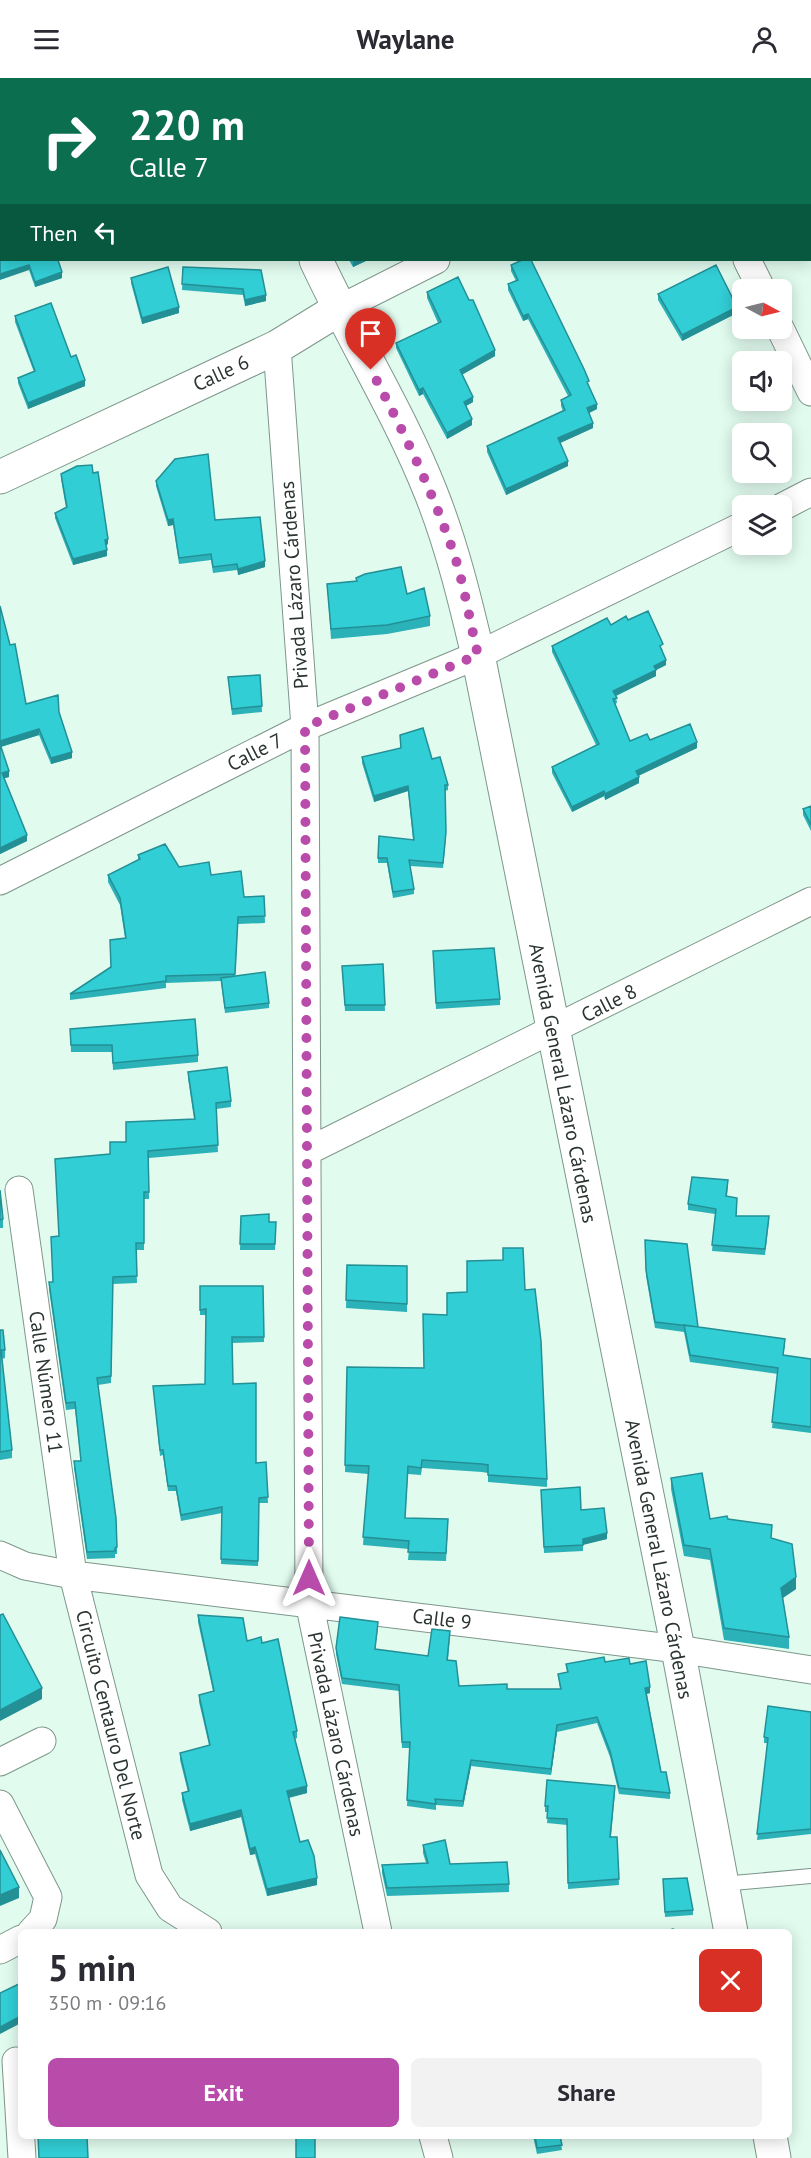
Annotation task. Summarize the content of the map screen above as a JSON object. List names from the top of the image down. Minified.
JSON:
{"streets":{"main road":["Calle 6","Avenida General Lázaro Cárdenas"],"street":["Privada Lázaro Cárdenas","Calle 7","Calle 8","Calle Número 11","Calle 9","Circuito Centauro Del Norte"]},"crossings":[["Calle 6","Privada Lázaro Cárdenas"],["Calle 6","Avenida General Lázaro Cárdenas"],["Privada Lázaro Cárdenas","Calle 7"],["Privada Lázaro Cárdenas","Calle 8"],["Privada Lázaro Cárdenas","Calle 9"],["Calle 7","Avenida General Lázaro Cárdenas"],["Calle 8","Avenida General Lázaro Cárdenas"],["Avenida General Lázaro Cárdenas","Calle 9"],["Calle Número 11","Calle 9"],["Calle Número 11","Circuito Centauro Del Norte"],["Calle 9","Circuito Centauro Del Norte"]],"north":"right","page":{"header":"Waylane","turn":["220 m","Calle 7"],"then":"Then","heading":["5 min","350 m · 09:16"],"buttons":["Exit","Share"]}}
